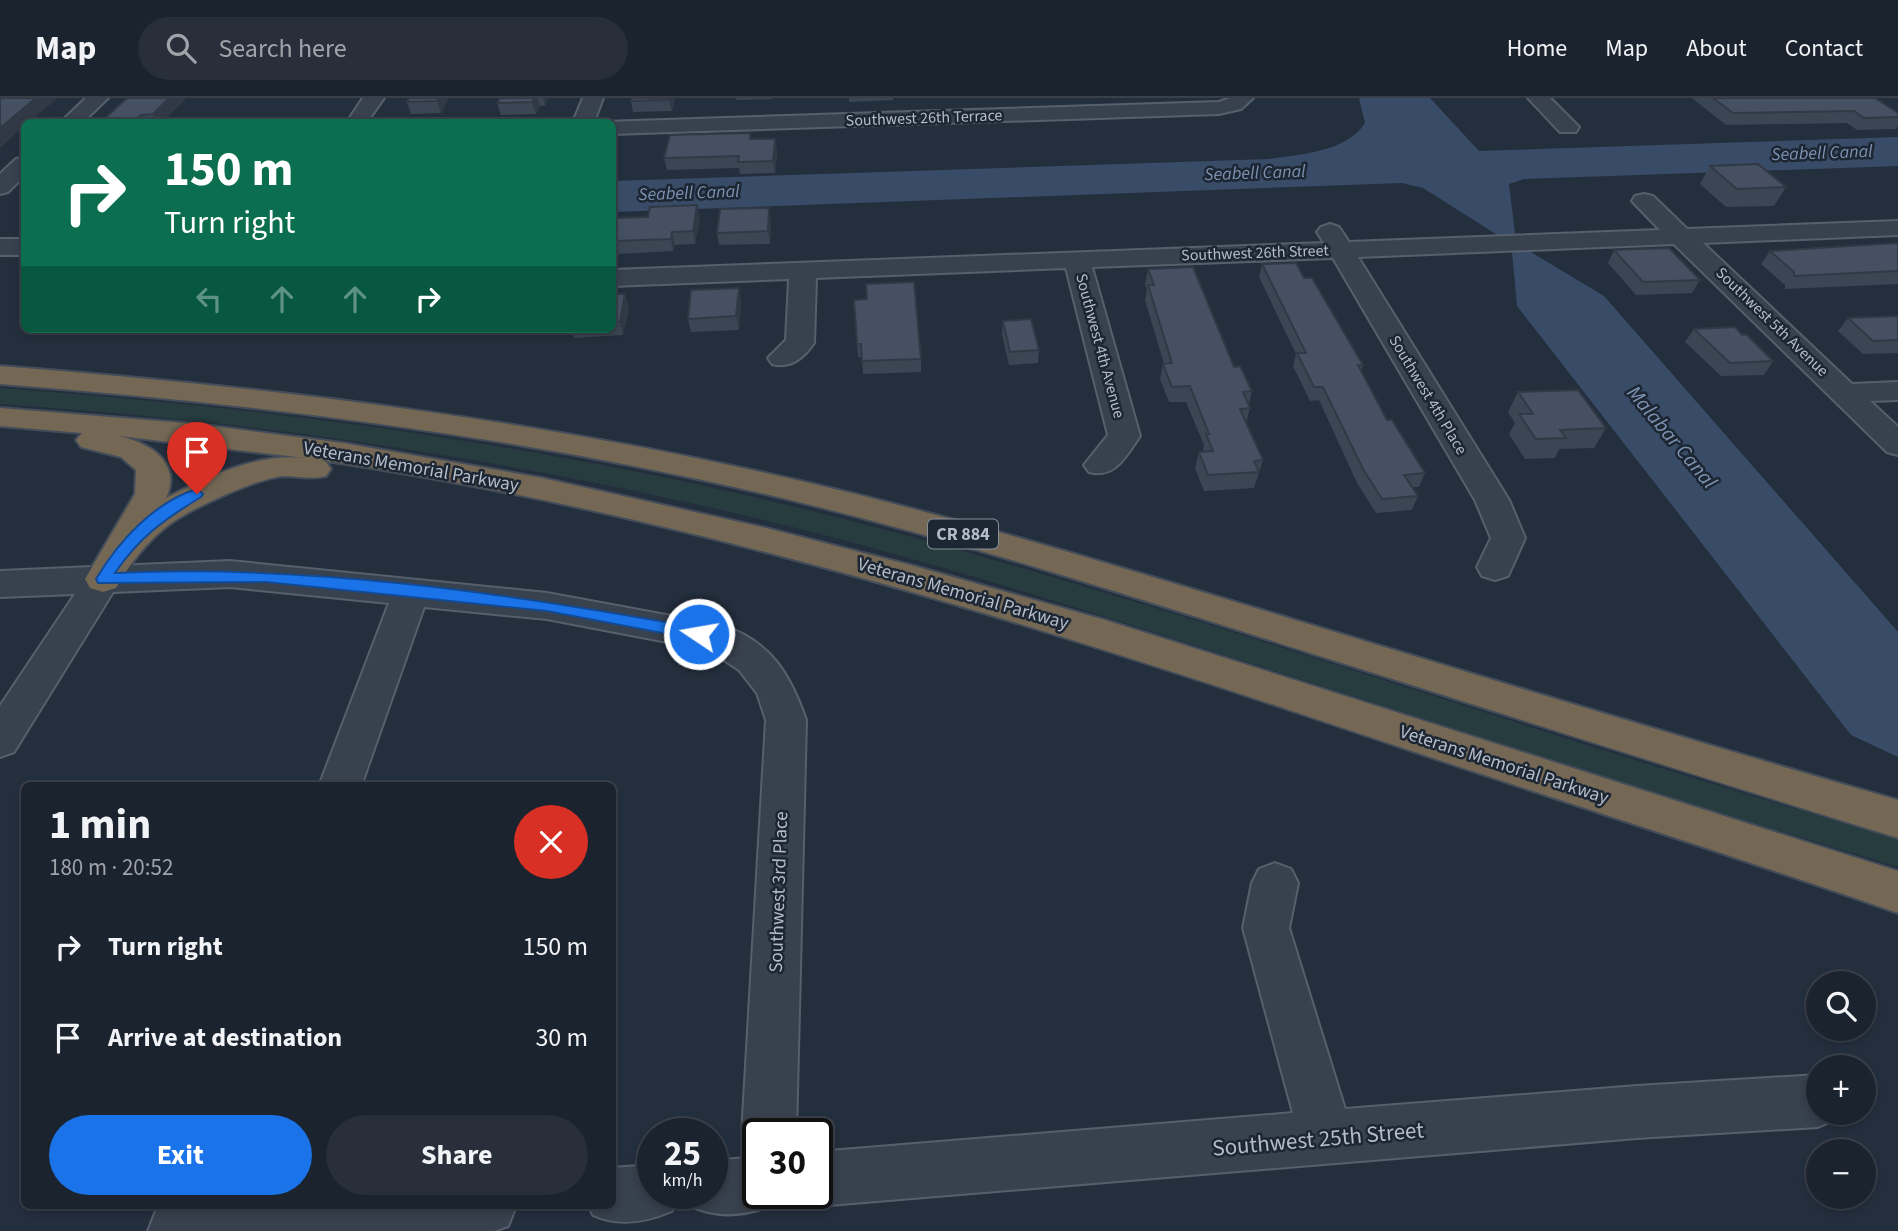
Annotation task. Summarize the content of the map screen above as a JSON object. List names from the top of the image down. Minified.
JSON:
{"streets":{"highway":["Veterans Memorial Parkway","CR 884"],"street":["Southwest 26th Terrace","Southwest 26th Street","Southwest 5th Avenue","Southwest 4th Avenue","Southwest 4th Place","Southwest 3rd Place","Southwest 25th Street"]},"crossings":[["Southwest 26th Street","Southwest 5th Avenue"],["Southwest 26th Street","Southwest 4th Avenue"],["Southwest 26th Street","Southwest 4th Place"]],"water":["Seabell Canal","Malabar Canal"],"page":{"header":"Map","search":"Search here","nav":["Home","Map","About","Contact"],"turn":["150 m","Turn right"],"heading":["1 min","180 m · 20:52"],"list":[{"name":"Turn right","value":"150 m"},{"name":"Arrive at destination","value":"30 m"}],"map_buttons":["+","−"],"buttons":["Exit","Share"],"speed":"25 km/h","limit":"30"}}
